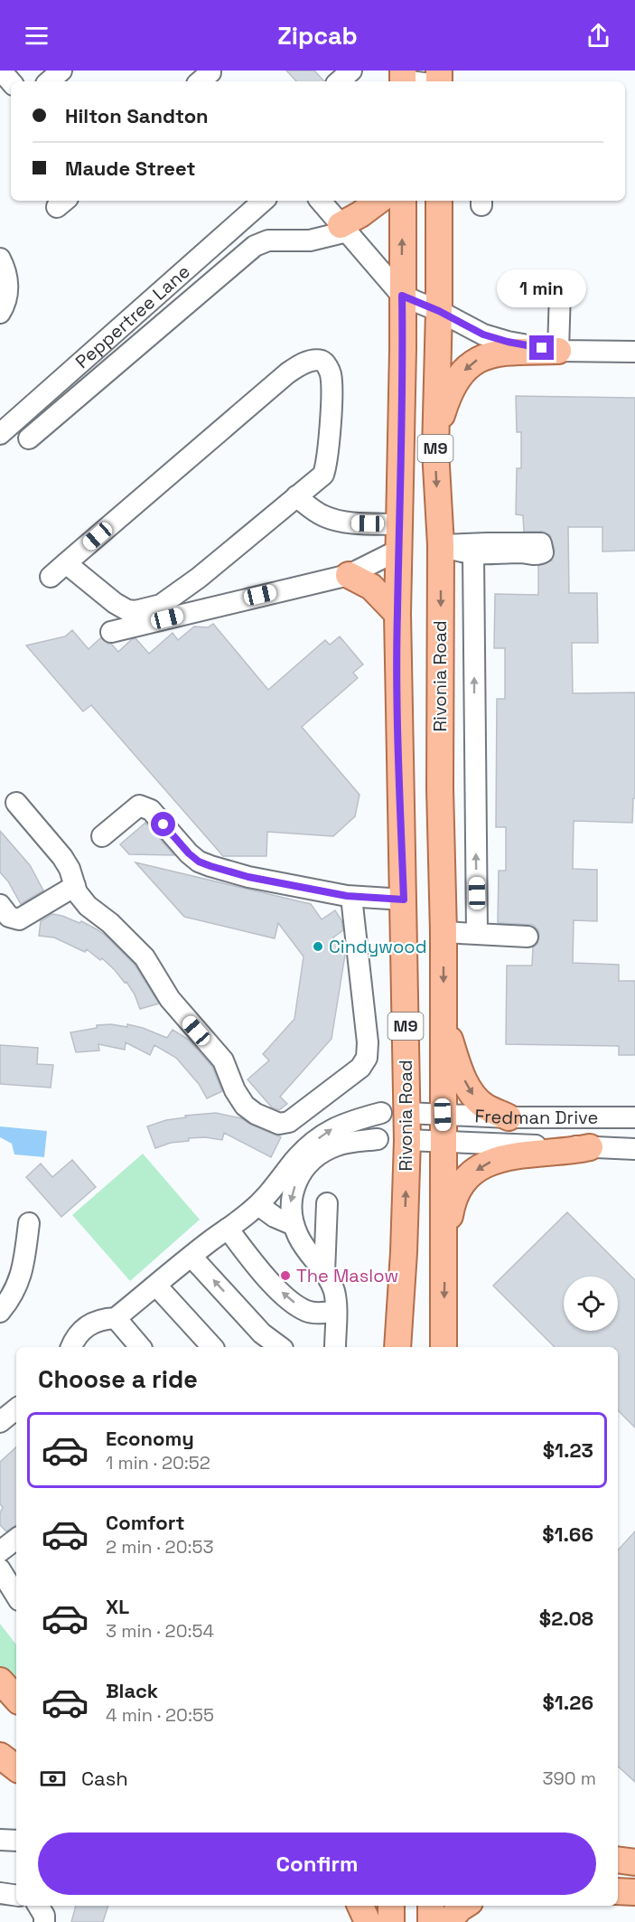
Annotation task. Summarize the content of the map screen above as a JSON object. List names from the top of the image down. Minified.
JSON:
{"streets":{"main road":["M9","Rivonia Road"],"street":["Peppertree Lane","Fredman Drive"]},"crossings":[["Rivonia Road","Fredman Drive"]],"places":["Cindywood","The Maslow"],"page":{"header":"Zipcab","banner":["Hilton Sandton","Maude Street"],"bubble":"1 min","heading":"Choose a ride","list":[{"name":"Economy","note":"1 min · 20:52","value":"$1.23"},{"name":"Comfort","note":"2 min · 20:53","value":"$1.66"},{"name":"XL","note":"3 min · 20:54","value":"$2.08"},{"name":"Black","note":"4 min · 20:55","value":"$1.26"}],"pay":["Cash","390 m"],"buttons":"Confirm"}}
